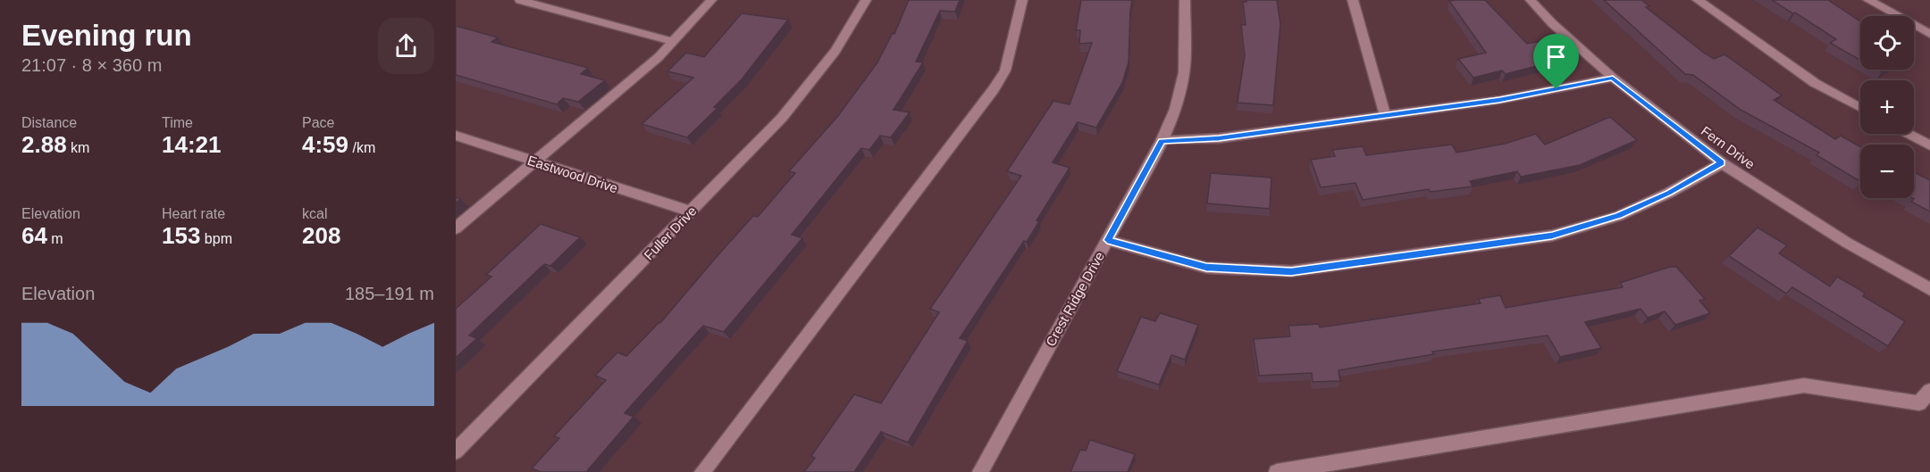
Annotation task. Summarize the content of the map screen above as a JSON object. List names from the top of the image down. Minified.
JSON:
{"streets":{"street":["Fern Drive","Eastwood Drive","Fuller Drive","Crest Ridge Drive"]},"crossings":[["Eastwood Drive","Fuller Drive"]],"page":{"heading":["Evening run","21:07 · 8 × 360 m"],"map_buttons":["+","−"],"stats":[["Distance","2.88 km"],["Time","14:21"],["Pace","4:59 /km"],["Elevation","64 m"],["Heart rate","153 bpm"],["kcal","208"]],"chart":["Elevation","185–191 m"]}}
